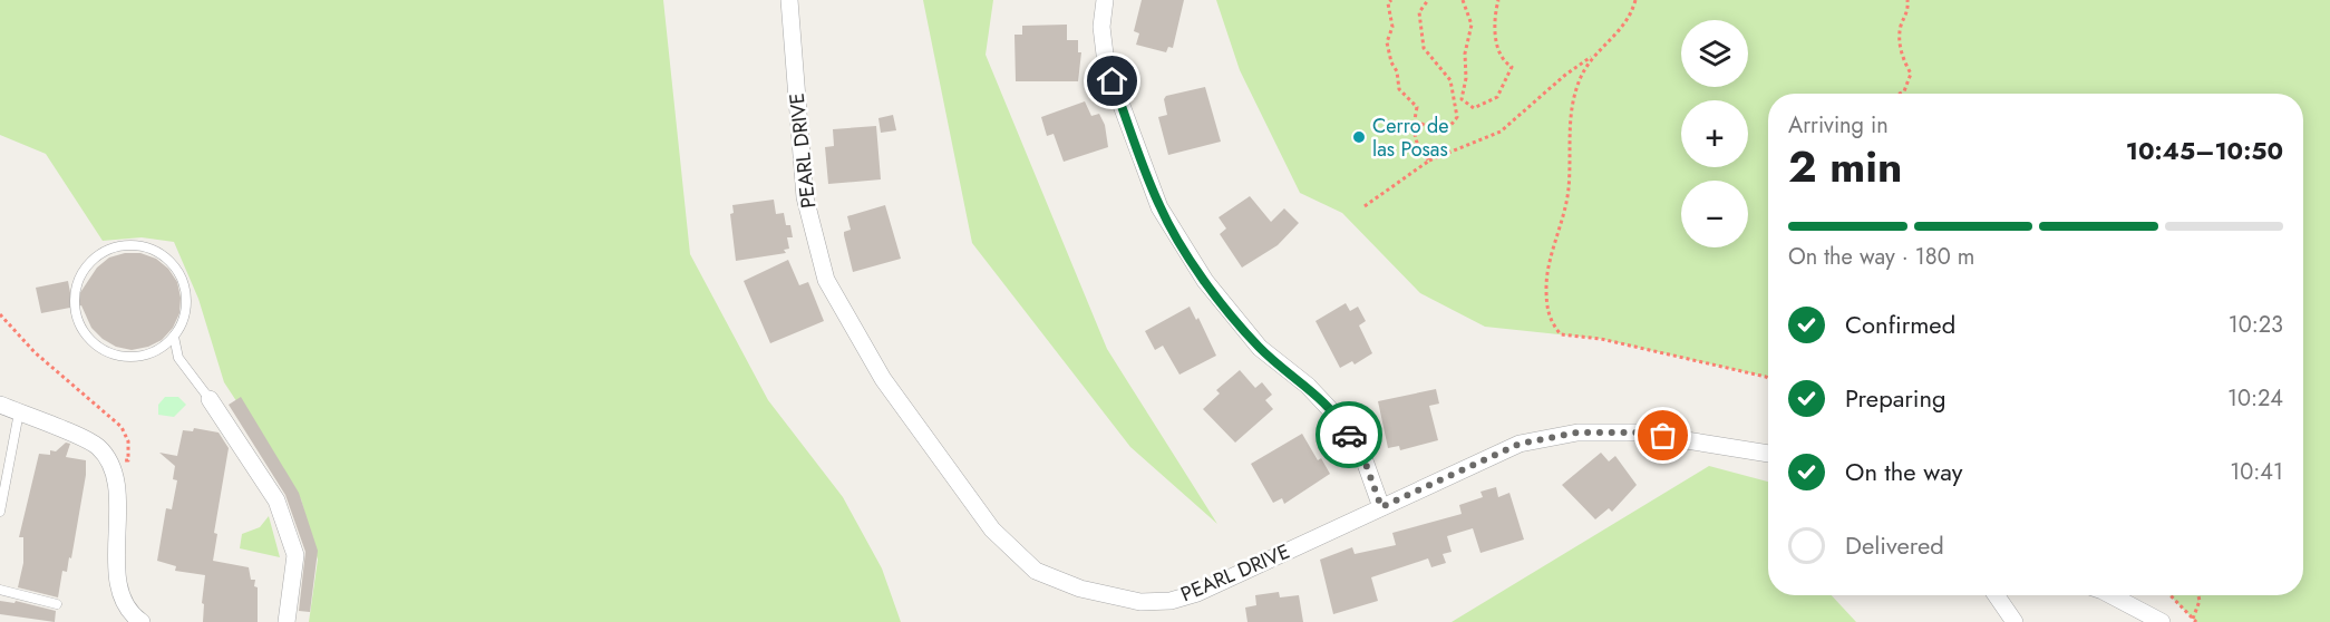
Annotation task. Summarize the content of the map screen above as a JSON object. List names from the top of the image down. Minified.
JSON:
{"streets":{"street":["PEARL DRIVE"]},"places":["Cerro de las Posas"],"page":{"map_buttons":["+","−"],"heading":["2 min","Arriving in","10:45–10:50"],"bar":"On the way · 180 m","list":[["Confirmed","10:23"],["Preparing","10:24"],["On the way","10:41"],"Delivered"]}}
